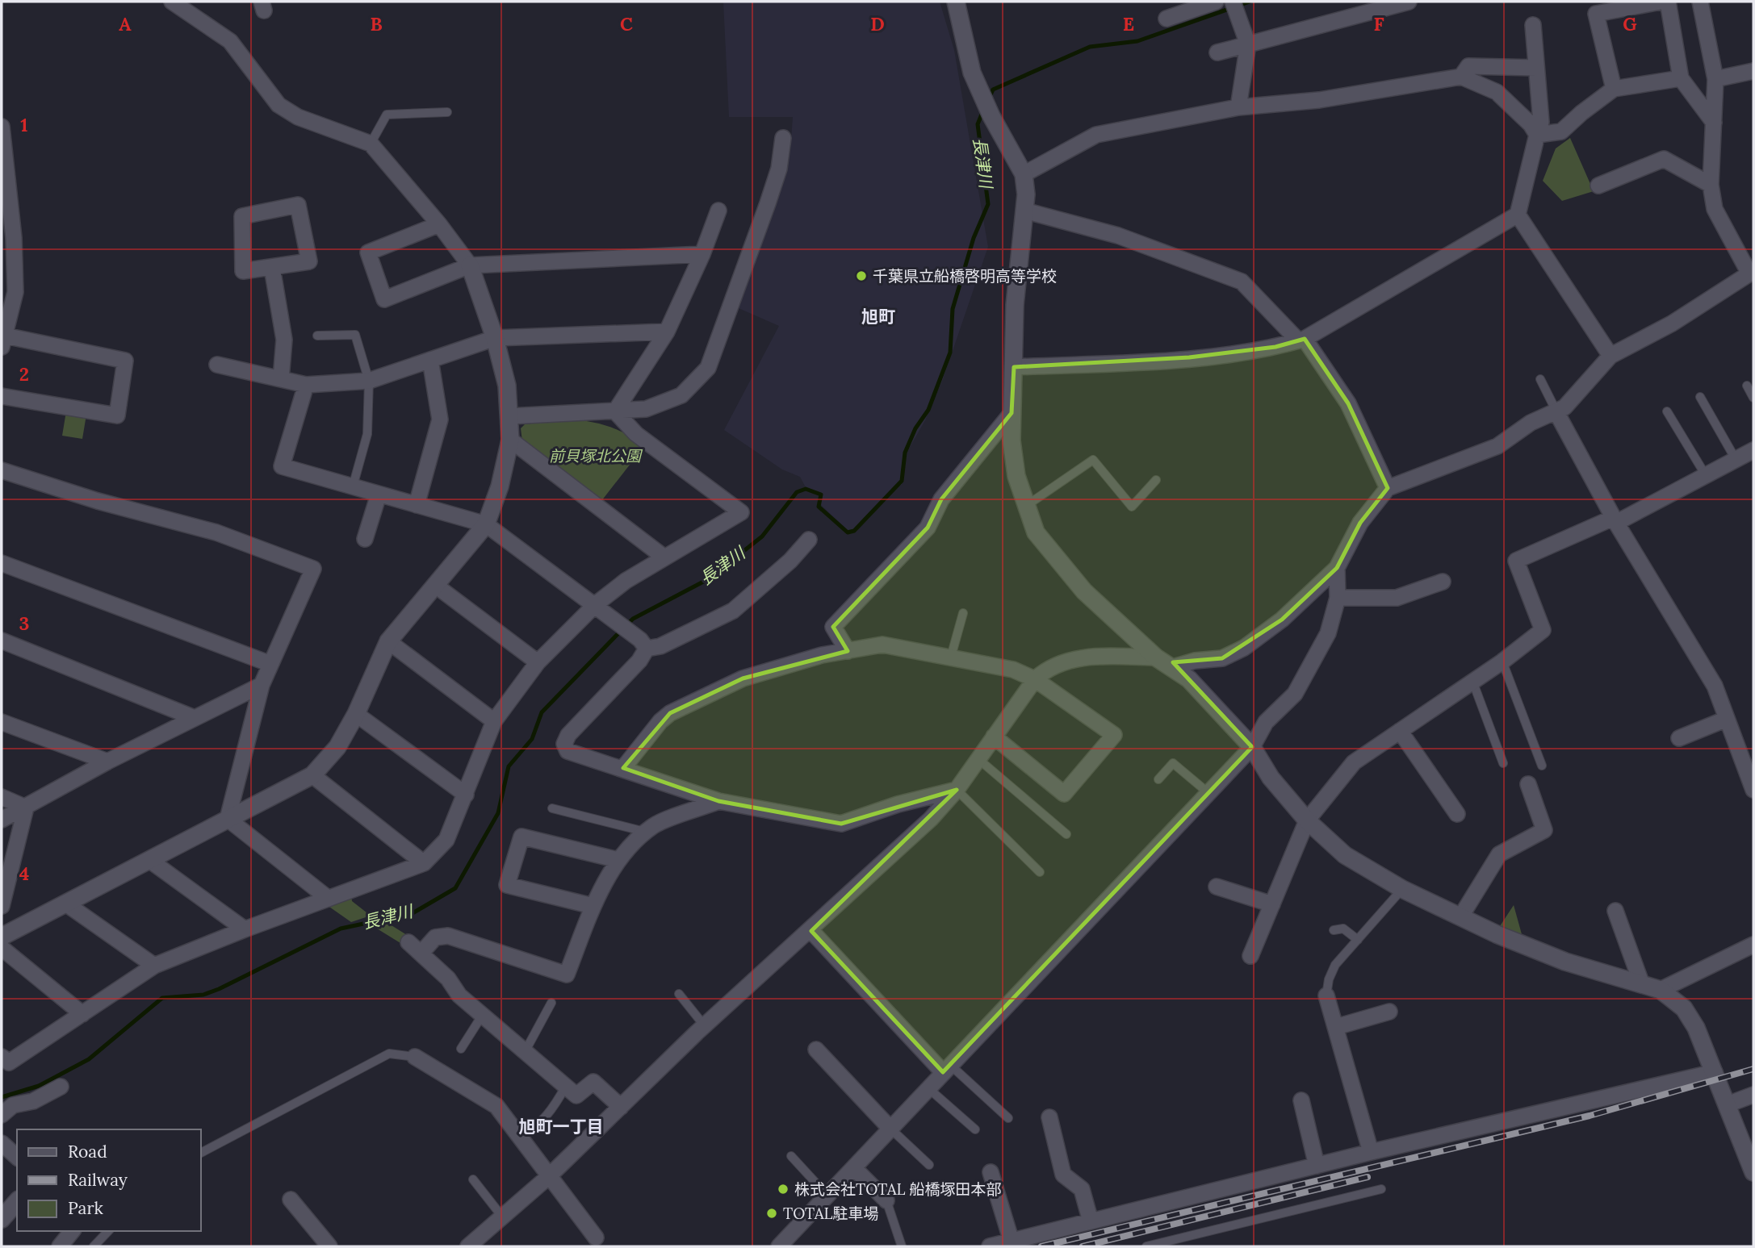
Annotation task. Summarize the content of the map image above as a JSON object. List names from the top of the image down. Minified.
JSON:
{"districts":["旭町","旭町一丁目"],"water":["長津川"],"parks":["前貝塚北公園"],"places":["千葉県立船橋啓明高等学校","株式会社TOTAL 船橋塚田本部","TOTAL駐車場"],"legend":["Road","Railway","Park"],"grid":{"columns":["A","B","C","D","E","F","G"],"rows":["1","2","3","4"]}}
